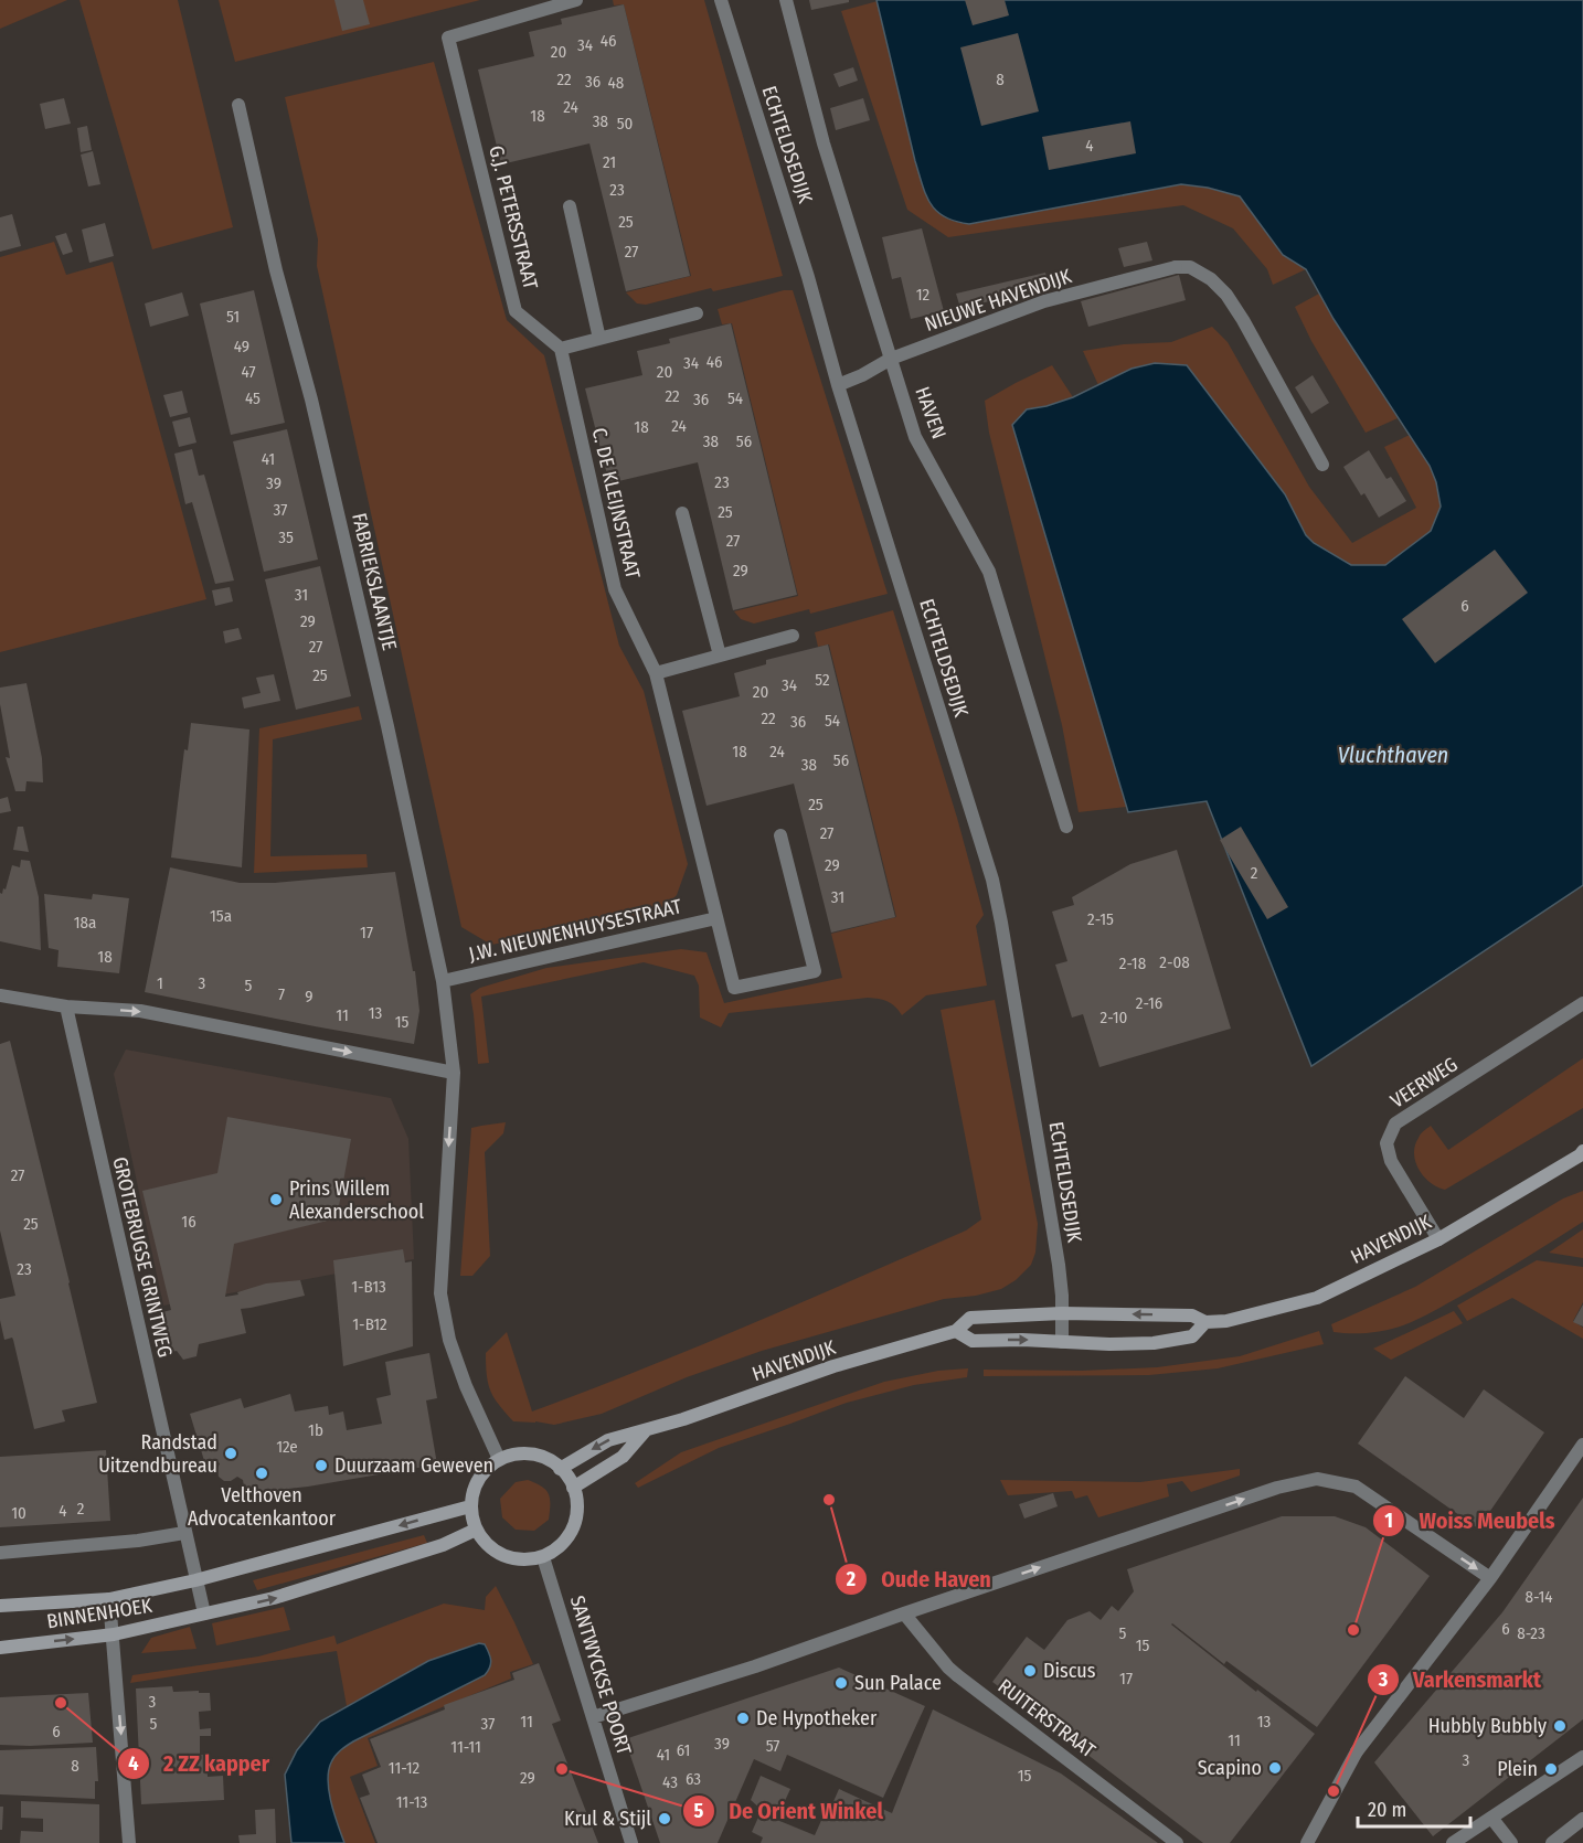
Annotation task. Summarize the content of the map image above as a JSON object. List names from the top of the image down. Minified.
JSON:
{"streets":{"main road":["HAVENDIJK","BINNENHOEK"],"street":["ECHTELDSEDIJK","G.J. PETERSSTRAAT","NIEUWE HAVENDIJK","HAVEN","C. DE KLEIJNSTRAAT","FABRIEKSLAANTJE","J.W. NIEUWENHUYSESTRAAT","VEERWEG","GROTEBRUGSE GRINTWEG","SANTWYCKSE POORT","RUITERSTRAAT"]},"crossings":[["ECHTELDSEDIJK","NIEUWE HAVENDIJK"],["ECHTELDSEDIJK","HAVENDIJK"],["G.J. PETERSSTRAAT","C. DE KLEIJNSTRAAT"],["NIEUWE HAVENDIJK","HAVEN"],["FABRIEKSLAANTJE","J.W. NIEUWENHUYSESTRAAT"],["FABRIEKSLAANTJE","HAVENDIJK"],["FABRIEKSLAANTJE","SANTWYCKSE POORT"],["VEERWEG","HAVENDIJK"],["HAVENDIJK","SANTWYCKSE POORT"],["GROTEBRUGSE GRINTWEG","BINNENHOEK"]],"water":["Vluchthaven"],"places":["Prins Willem Alexanderschool","Randstad Uitzendbureau","Duurzaam Geweven","Velthoven Advocatenkantoor","Oude Haven","Woiss Meubels","Discus","Sun Palace","2 ZZ kapper","De Hypotheker","Hubbly Bubbly","Scapino","De Orient Winkel","Plein","Varkensmarkt","Krul & Stijl"],"house_numbers":["46","34","20","22","8","36","48","24","18","38","50","4","21","23","25","27","12","51","49","46","34","47","20","22","45","54","36","24","18","38","56","41","23","39","37","25","35","27","29","31","6","29","27","25","52","34","20","22","54","36","18","24","56","38","25","27","29","2","31","15a","2-15","18a","17","18","2-08","2-18","1","3","5","7","9","2-16","13","11","2-10","15","27","16","25","23","1-B13","1-B12","1b","12e","2","4","10","8-14","6","5","8-23","15","17","3","11","13","5","37","6","11","39","57","11-11","61","41","3","8","11-12","15","29","63","43","11-13"],"scale_bar":"20 m"}
